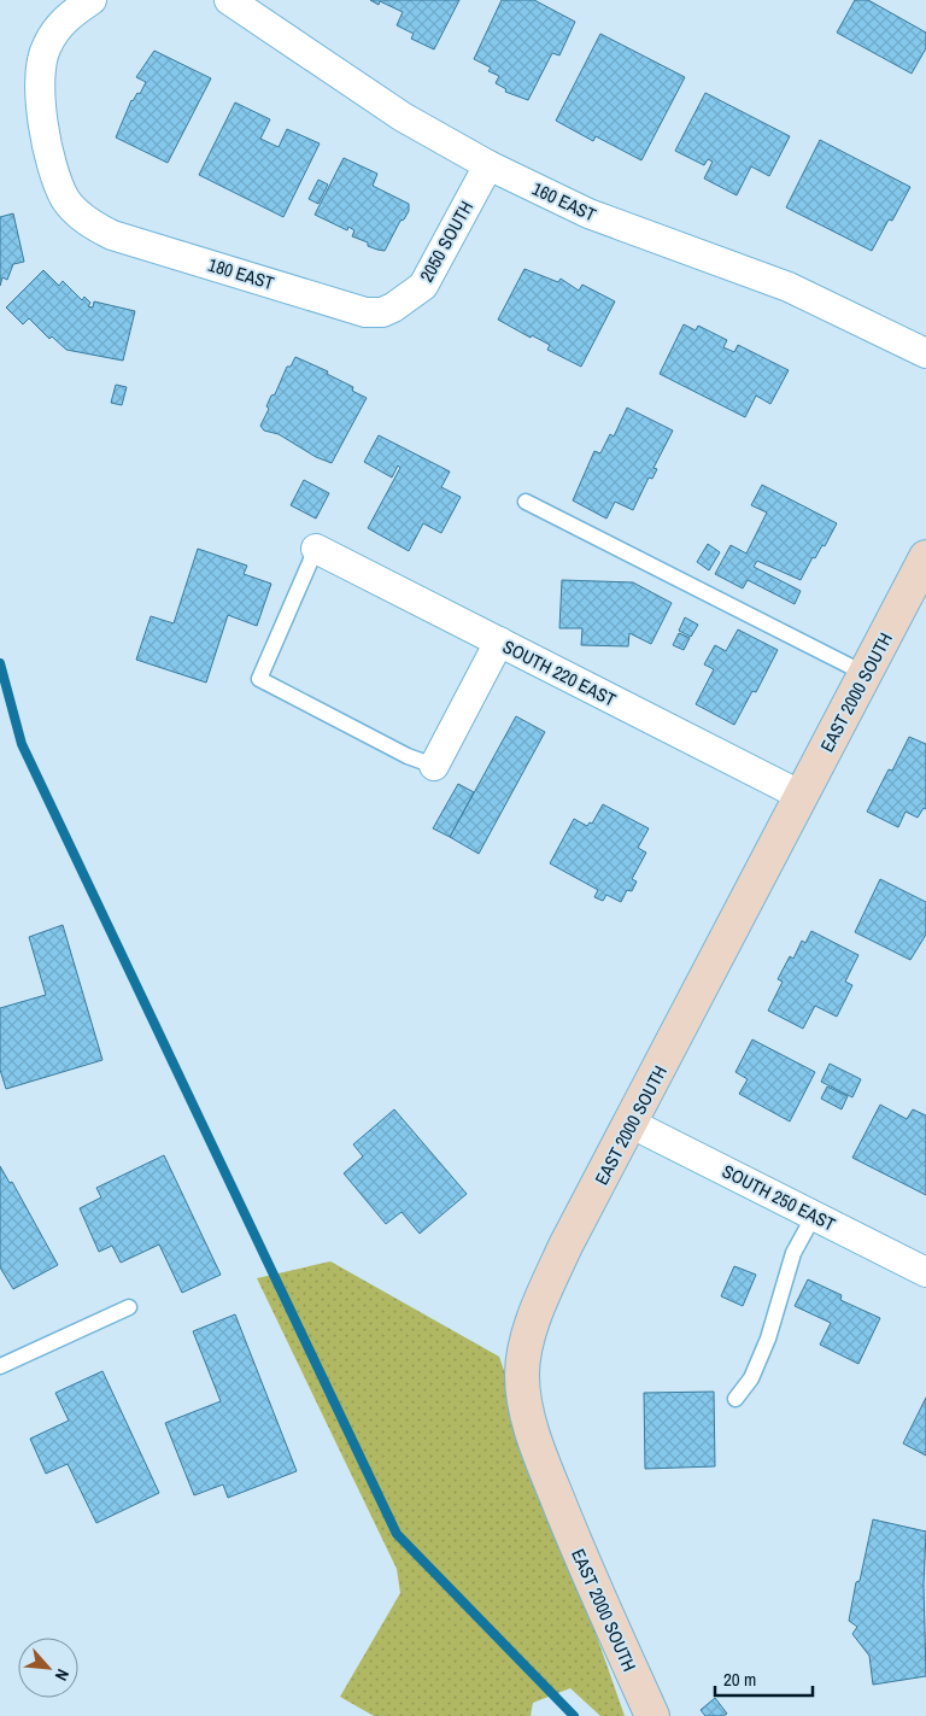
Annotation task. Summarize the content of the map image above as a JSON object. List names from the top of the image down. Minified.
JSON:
{"streets":{"street":["160 EAST","2050 SOUTH","180 EAST","SOUTH 220 EAST","EAST 2000 SOUTH","SOUTH 250 EAST"]},"crossings":[["160 EAST","2050 SOUTH"],["2050 SOUTH","180 EAST"],["SOUTH 220 EAST","EAST 2000 SOUTH"],["EAST 2000 SOUTH","SOUTH 250 EAST"]],"scale_bar":"20 m","north":"bottom right"}
